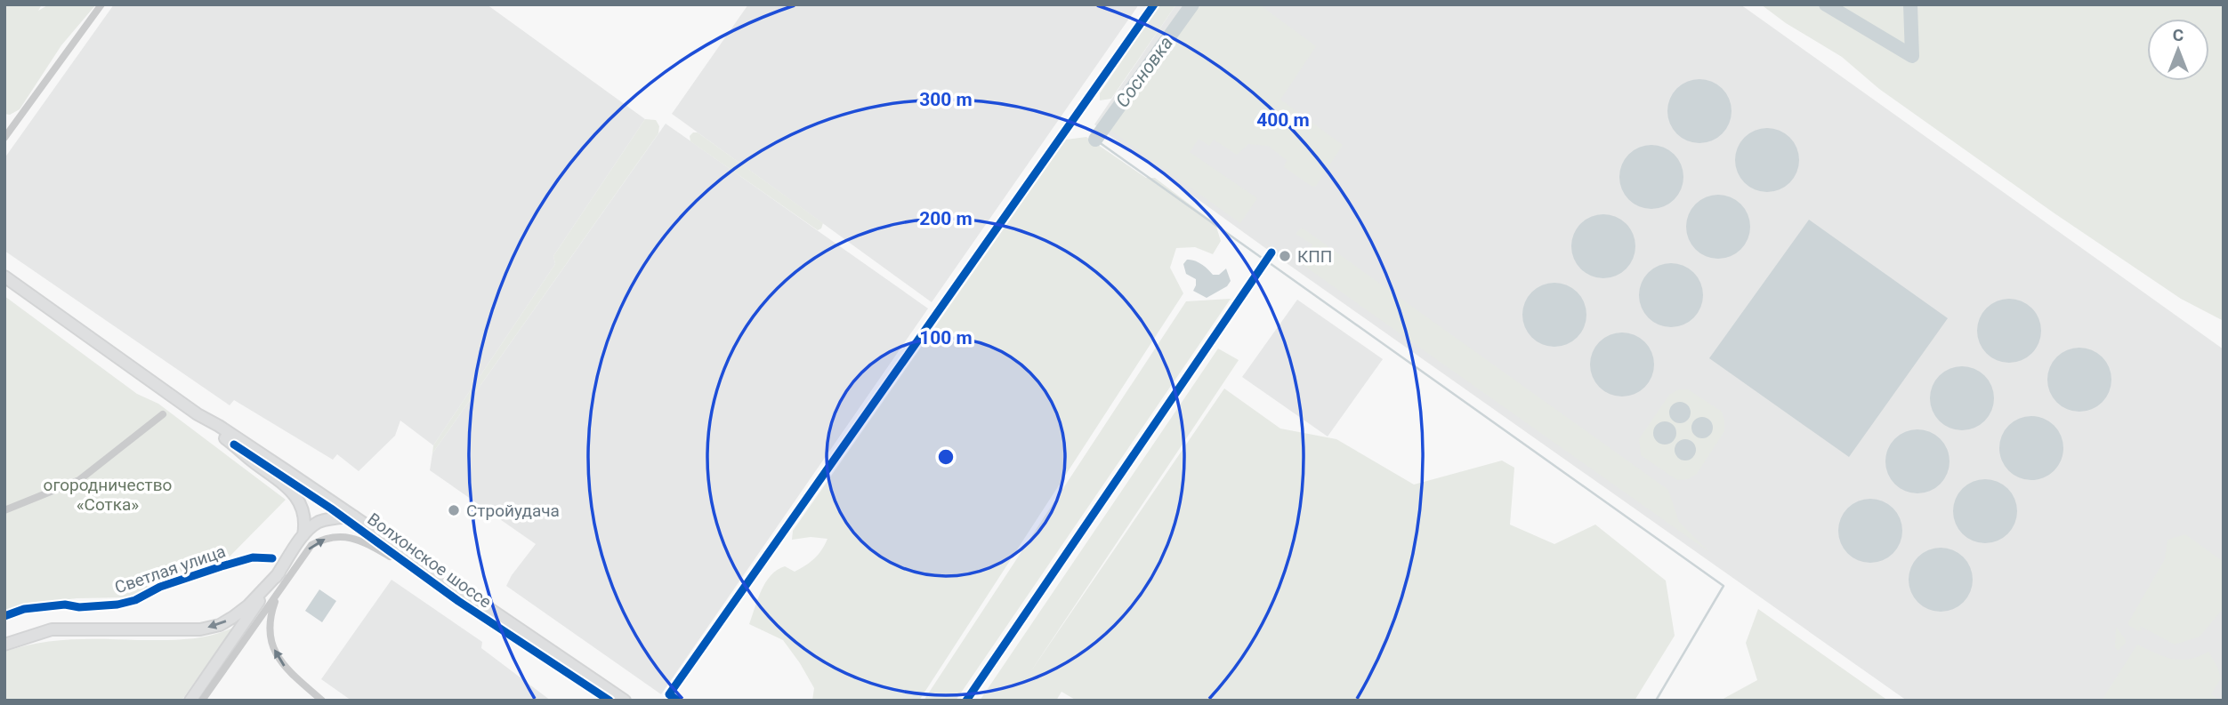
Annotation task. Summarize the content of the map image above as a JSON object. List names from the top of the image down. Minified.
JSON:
{"streets":{"main road":["Волхонское шоссе"],"street":["Светлая улица"]},"water":["Сосновка"],"parks":["огородничество «Сотка»"],"places":["КПП","Стройудача"],"north":"top","rings":["300 m","400 m","200 m","100 m"]}
